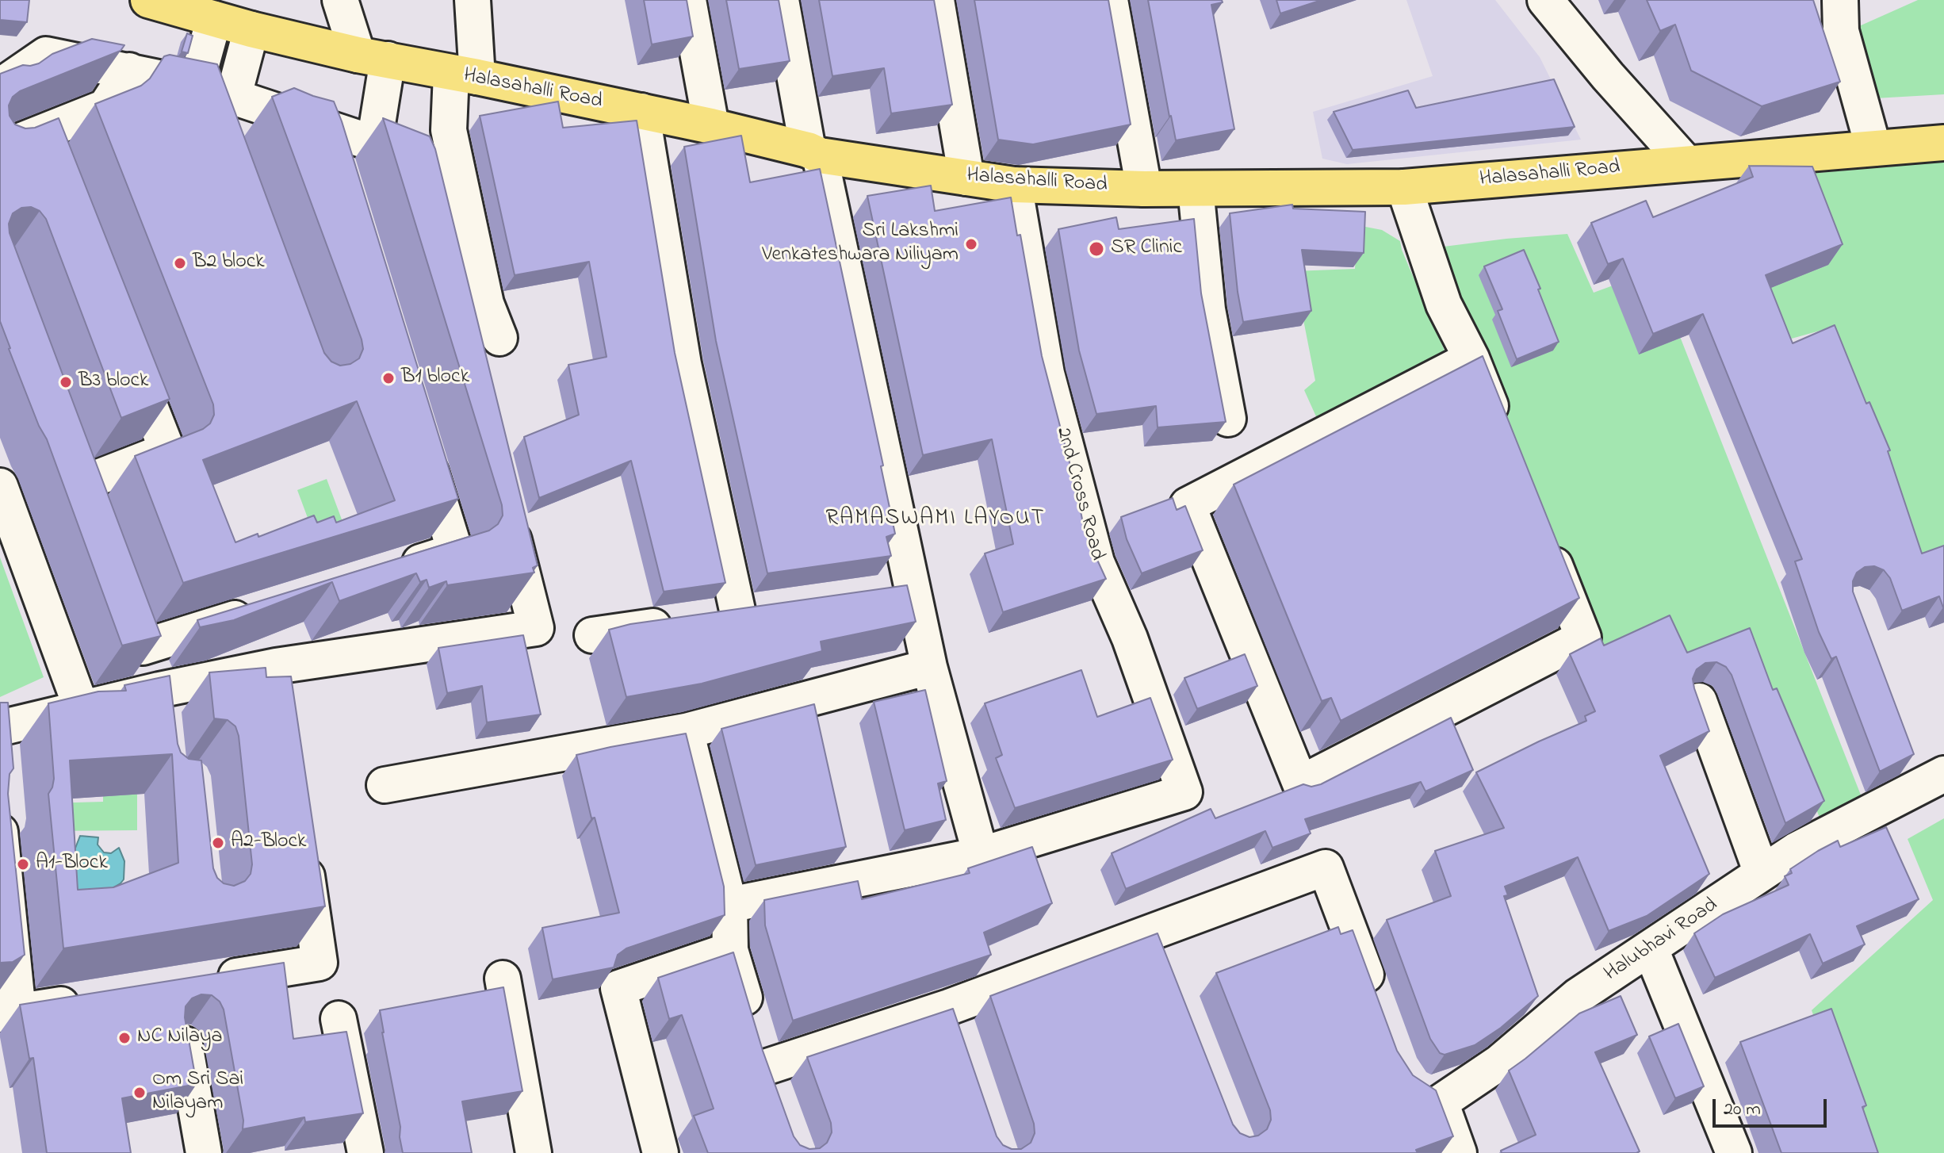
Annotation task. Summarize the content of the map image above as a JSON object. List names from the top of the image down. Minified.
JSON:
{"streets":{"main road":["Halasahalli Road"],"street":["2nd Cross Road","Halubhavi Road"]},"crossings":[["Halasahalli Road","2nd Cross Road"]],"districts":["RAMASWAMI LAYOUT"],"places":["Sri Lakshmi Venkateshwara Niliyam","SR Clinic","B2 block","B1 block","B3 block","A2-Block","A1-Block","NC Nilaya","Om Sri Sai Nilayam"],"scale_bar":"20 m"}
